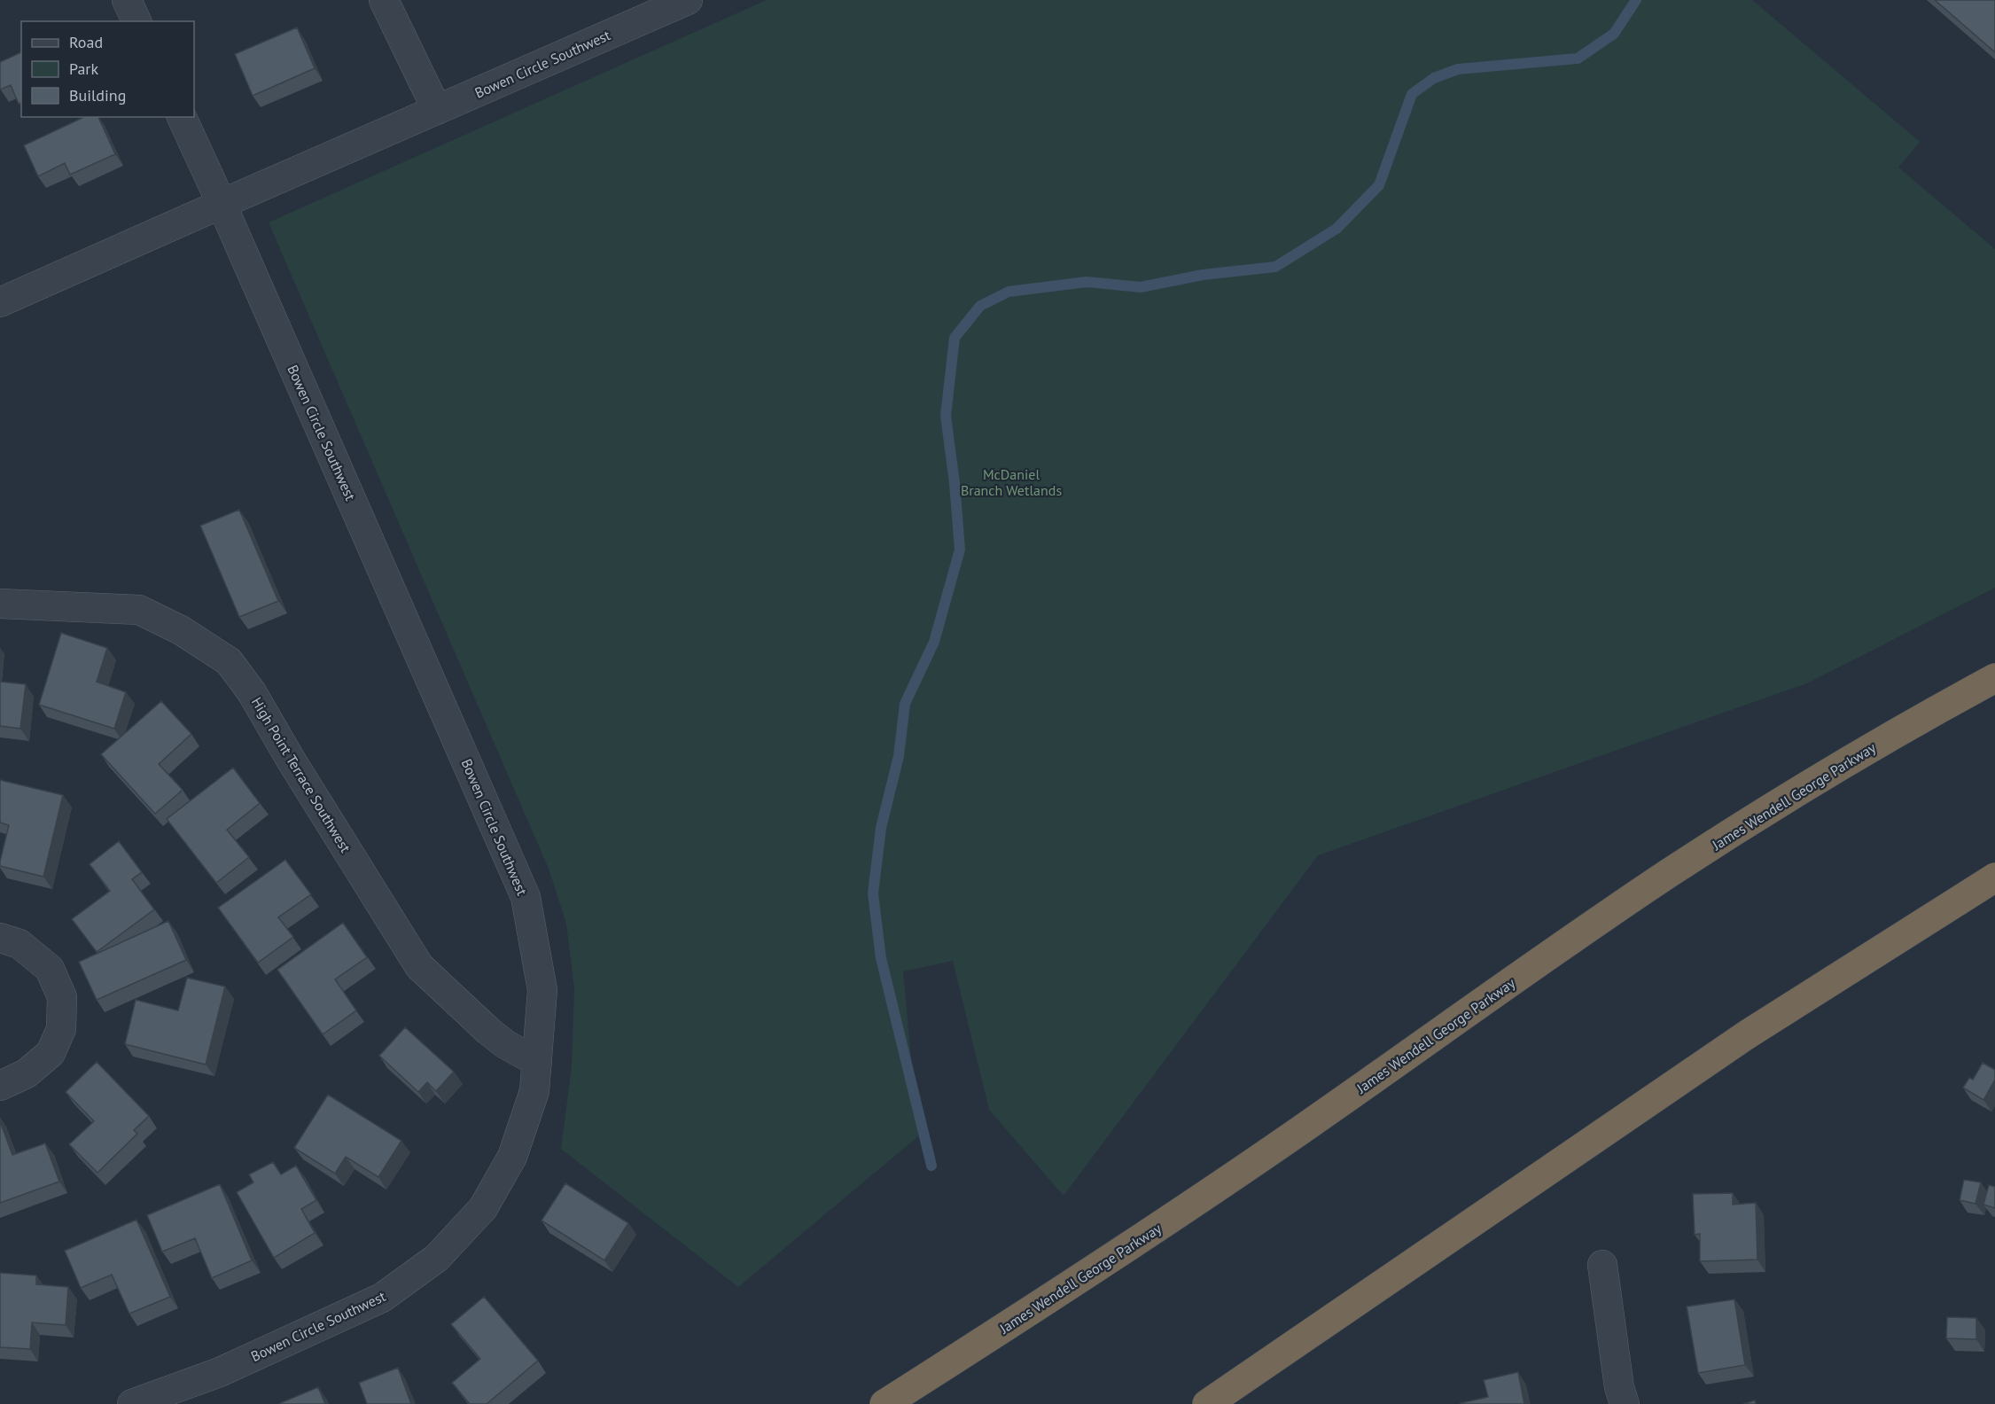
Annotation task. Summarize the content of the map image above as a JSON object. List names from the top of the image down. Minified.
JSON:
{"streets":{"highway":["James Wendell George Parkway"],"street":["Bowen Circle Southwest","High Point Terrace Southwest"]},"crossings":[["Bowen Circle Southwest","High Point Terrace Southwest"]],"parks":["McDaniel Branch Wetlands"],"legend":["Road","Park","Building"]}
